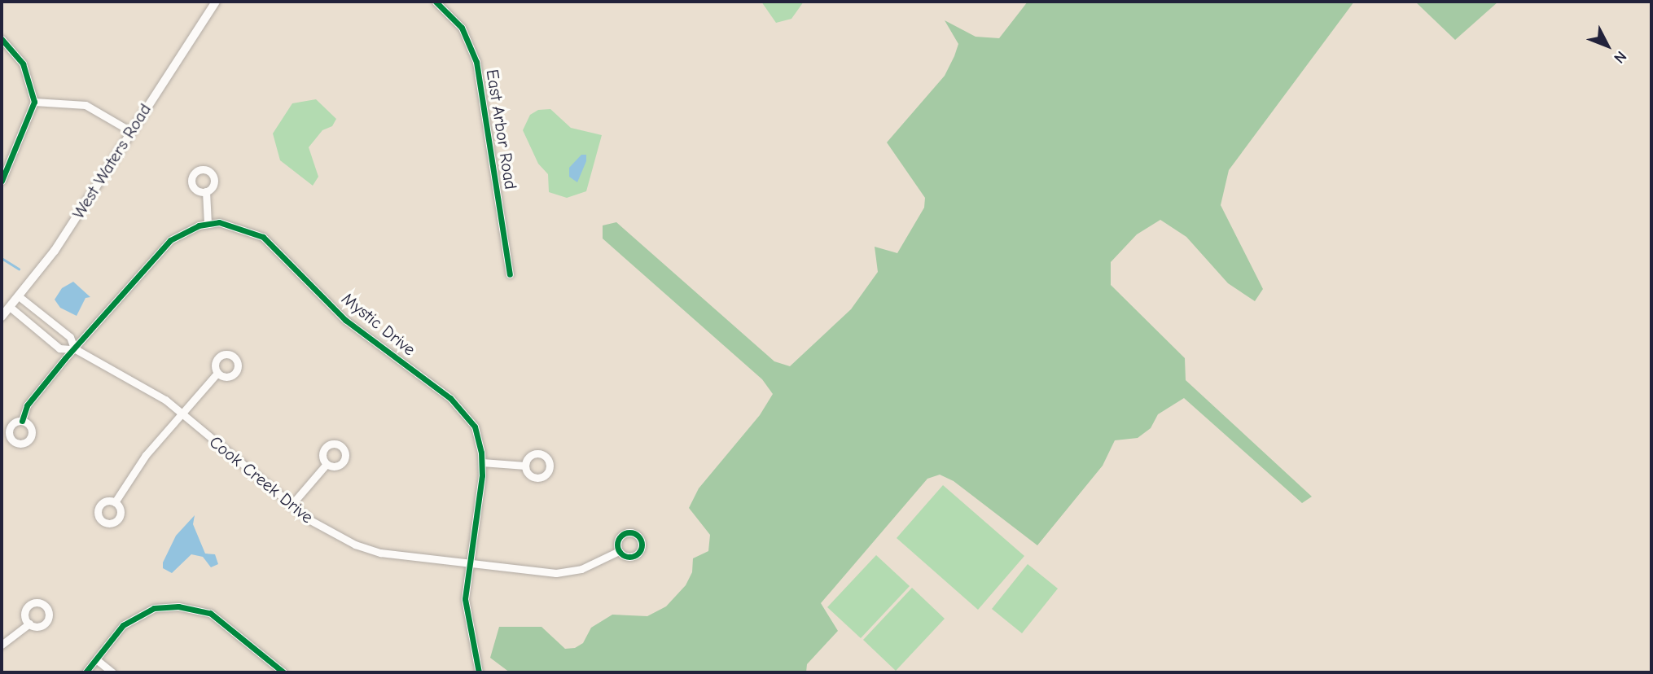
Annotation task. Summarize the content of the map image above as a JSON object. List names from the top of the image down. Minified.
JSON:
{"streets":{"street":["East Arbor Road","West Waters Road","Mystic Drive","Cook Creek Drive"]},"crossings":[["West Waters Road","Cook Creek Drive"],["Mystic Drive","Cook Creek Drive"]],"north":"bottom right"}
